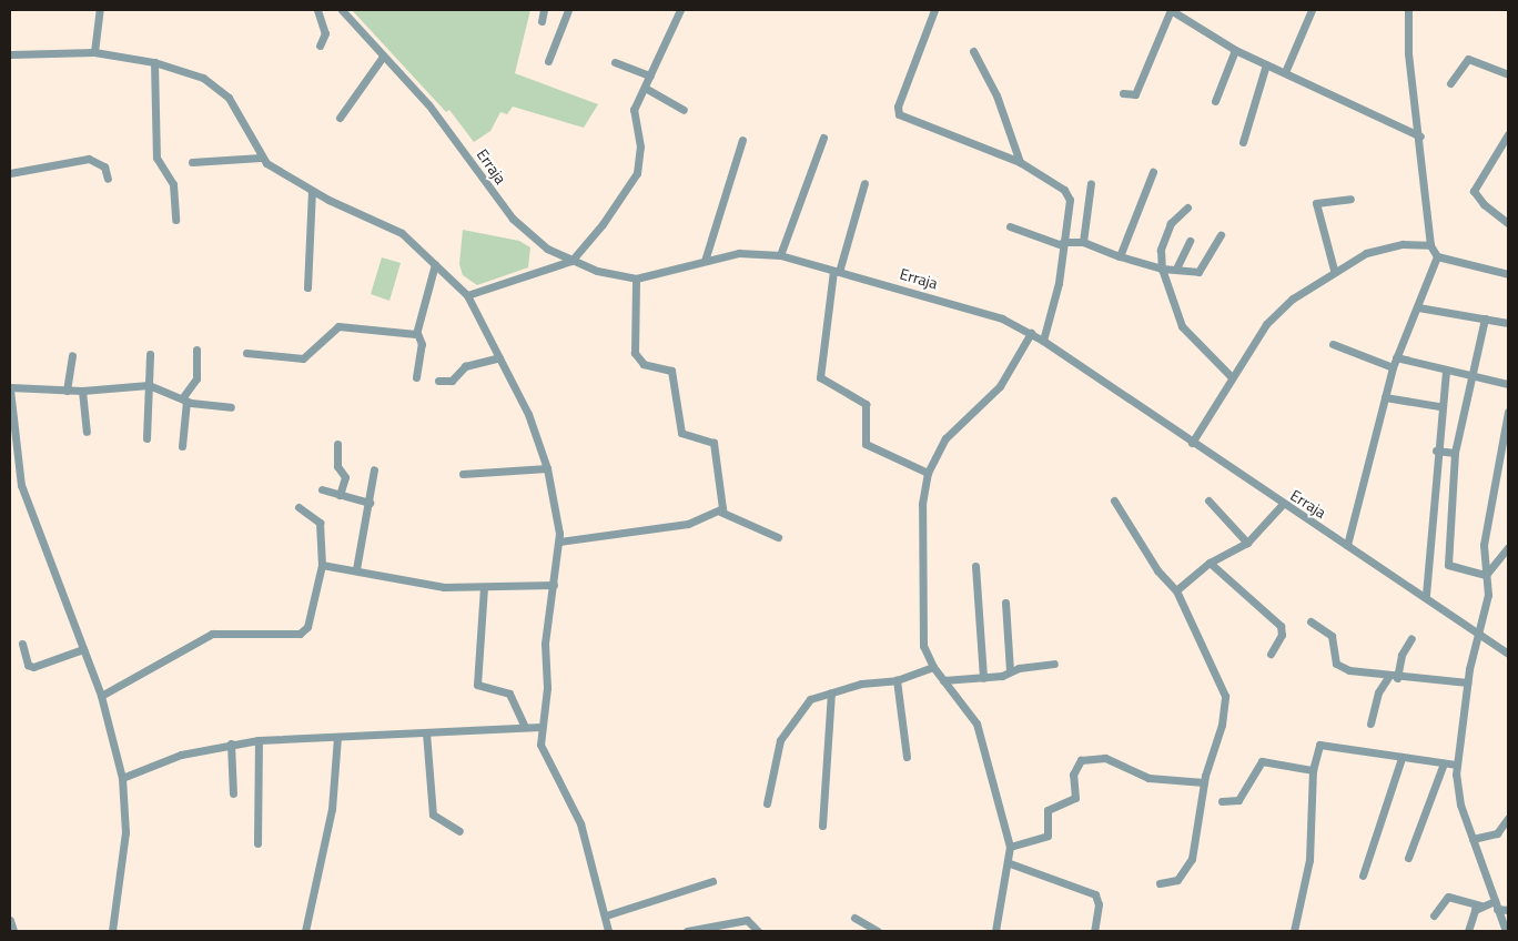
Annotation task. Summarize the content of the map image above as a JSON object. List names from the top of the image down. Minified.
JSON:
{"streets":{"street":["Erraja"]}}
